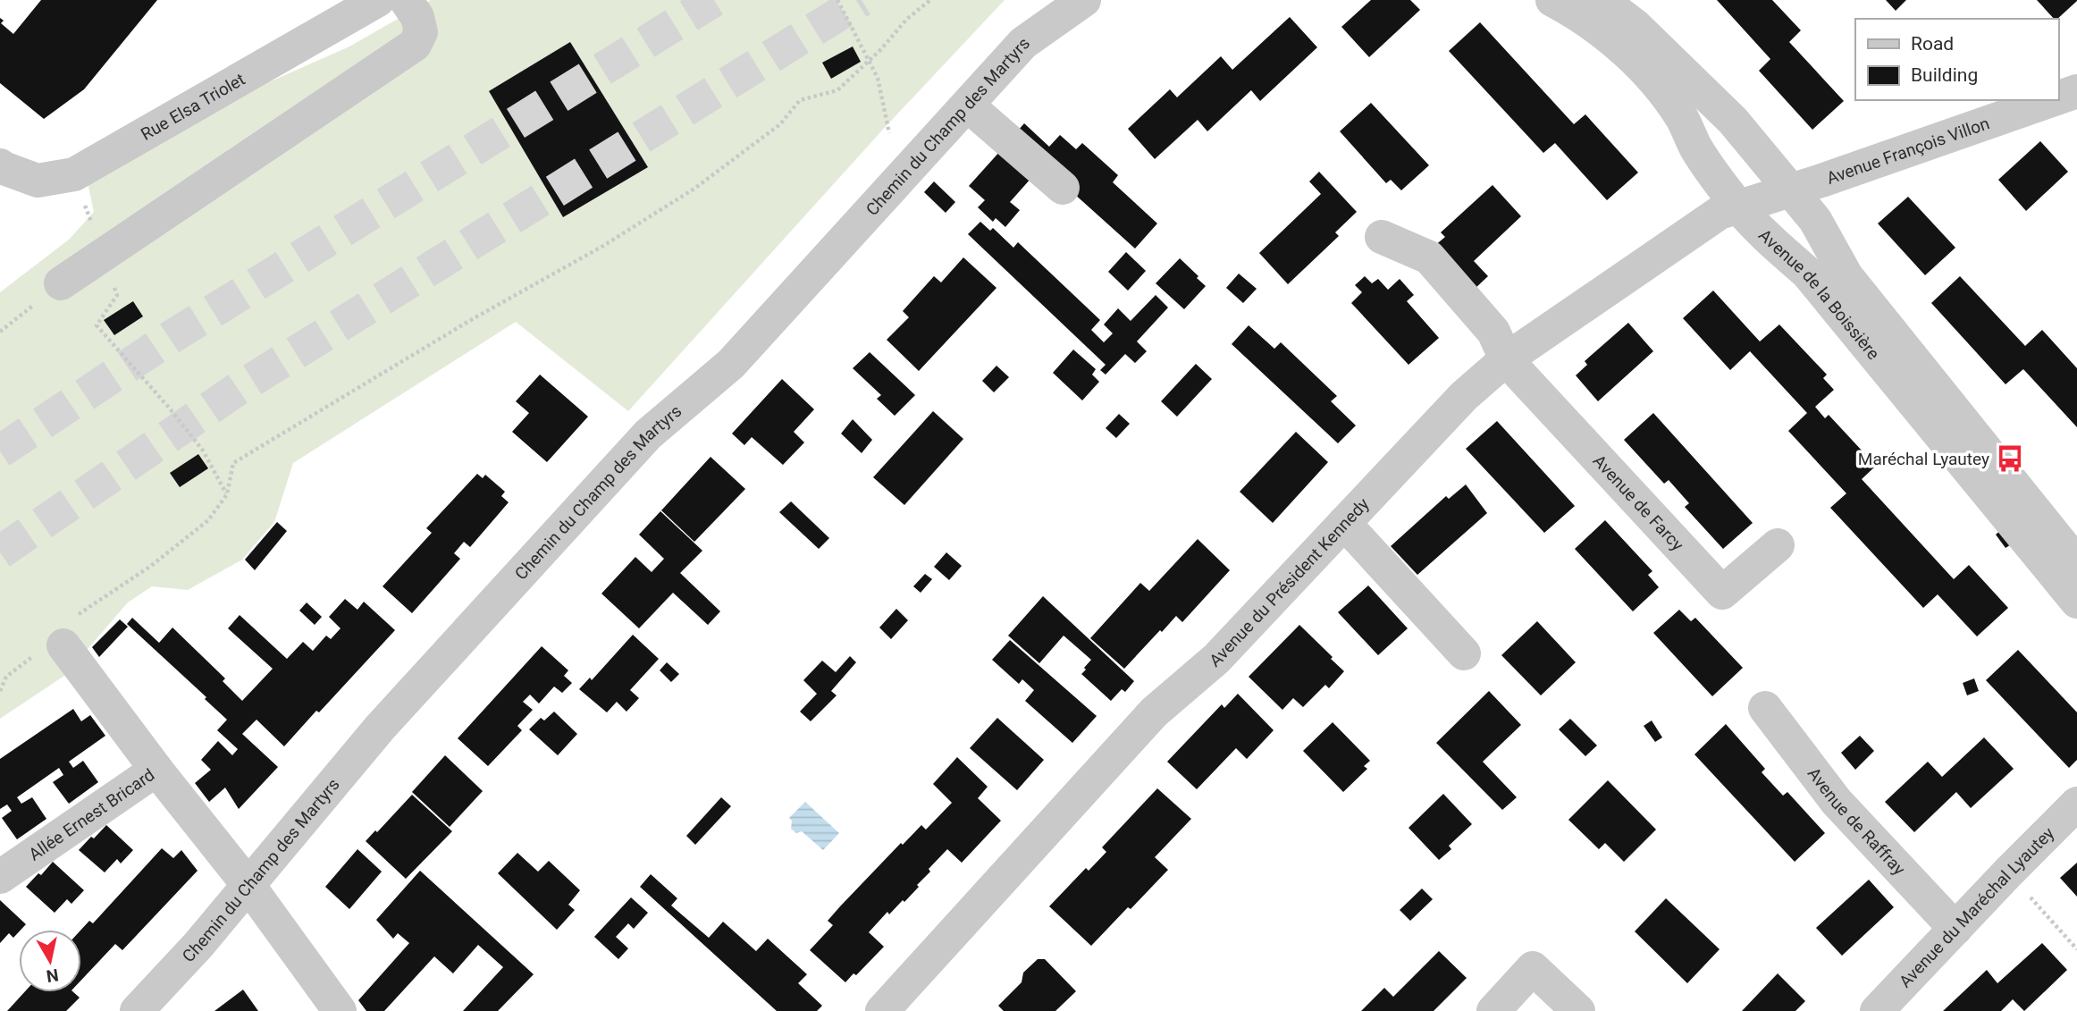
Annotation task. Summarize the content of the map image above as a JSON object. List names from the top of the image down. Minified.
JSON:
{"streets":{"street":["Rue Elsa Triolet","Chemin du Champ des Martyrs","Avenue François Villon","Avenue de la Boissière","Avenue de Farcy","Avenue du Président Kennedy","Allée Ernest Bricard","Avenue de Raffray","Avenue du Maréchal Lyautey"]},"crossings":[["Chemin du Champ des Martyrs","Allée Ernest Bricard"],["Avenue François Villon","Avenue de la Boissière"],["Avenue François Villon","Avenue du Président Kennedy"],["Avenue de la Boissière","Avenue du Président Kennedy"],["Avenue de Farcy","Avenue du Président Kennedy"],["Avenue de Raffray","Avenue du Maréchal Lyautey"]],"places":{"bus stop":["Maréchal Lyautey"]},"legend":["Road","Building"],"north":"bottom"}
